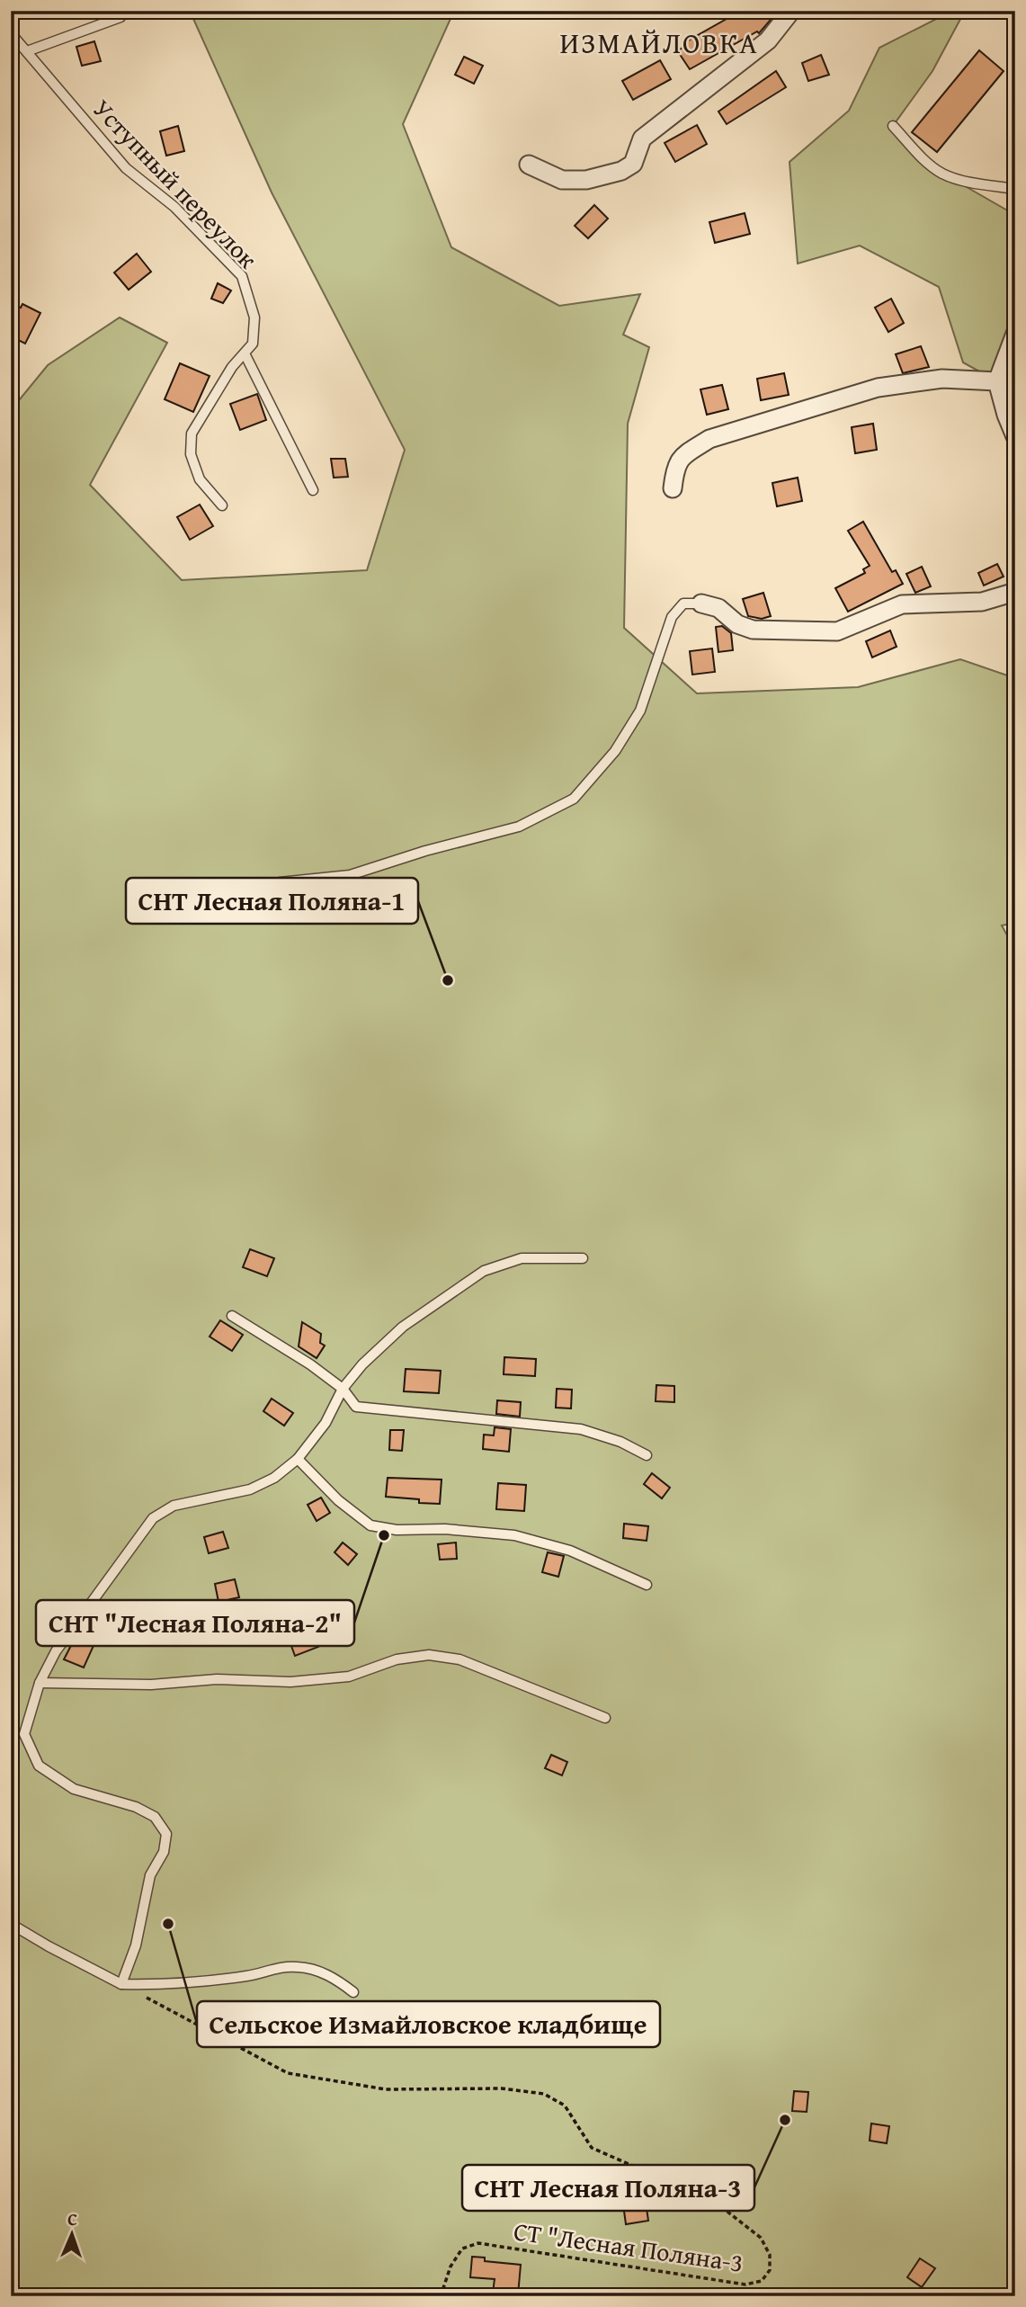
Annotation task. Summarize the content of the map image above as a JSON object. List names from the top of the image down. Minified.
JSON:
{"streets":{"lane":["Уступный переулок"],"path":["СТ \"Лесная Поляна-3"]},"districts":["ИЗМАЙЛОВКА"],"places":["СНТ Лесная Поляна-1","СНТ \"Лесная Поляна-2\"","Сельское Измайловское кладбище","СНТ Лесная Поляна-3"],"north":"top"}
